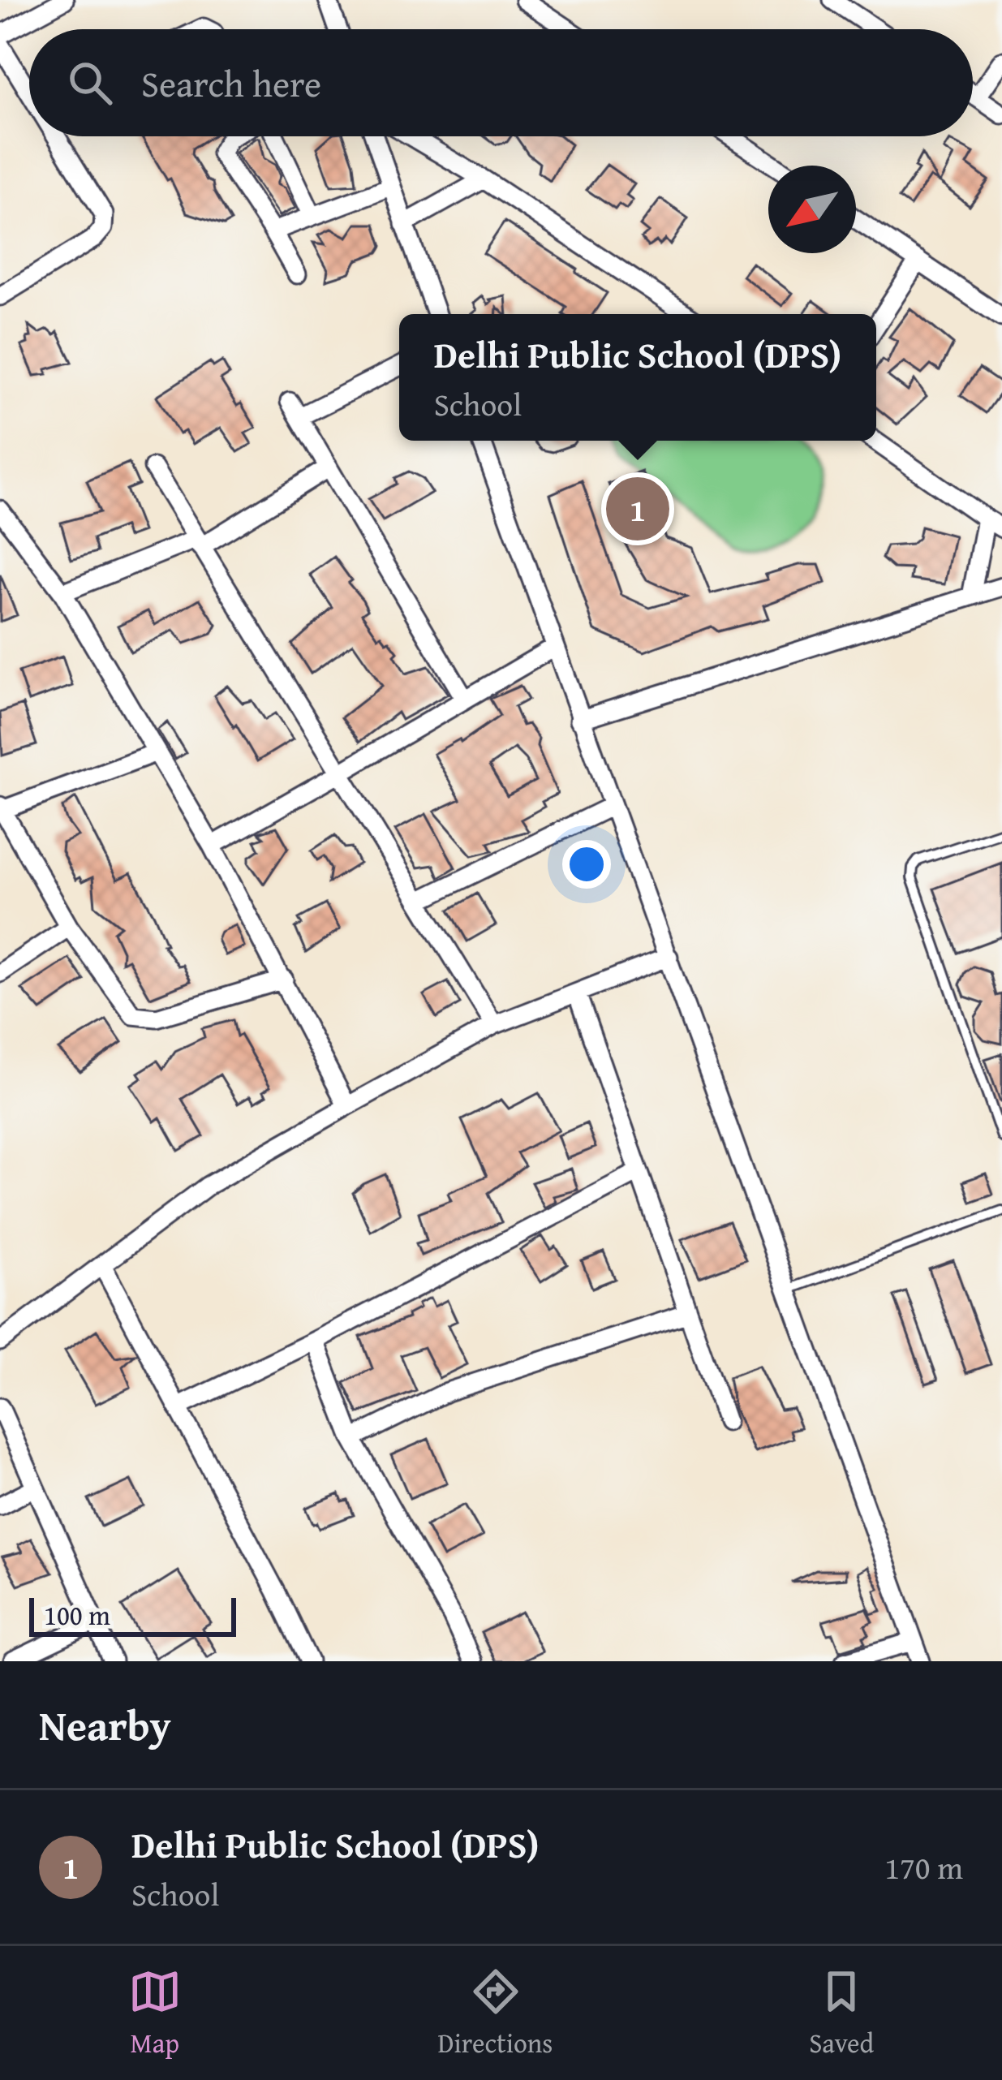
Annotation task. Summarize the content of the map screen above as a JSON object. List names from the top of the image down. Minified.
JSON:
{"scale_bar":"100 m","north":"bottom left","page":{"search":"Search here","popup":["Delhi Public School (DPS)","School"],"pins":"1","scale":"100 m","heading":"Nearby","list":[{"mark":"1","name":"Delhi Public School (DPS)","note":"School","value":"170 m"}],"nav":["Map","Directions","Saved"]}}
